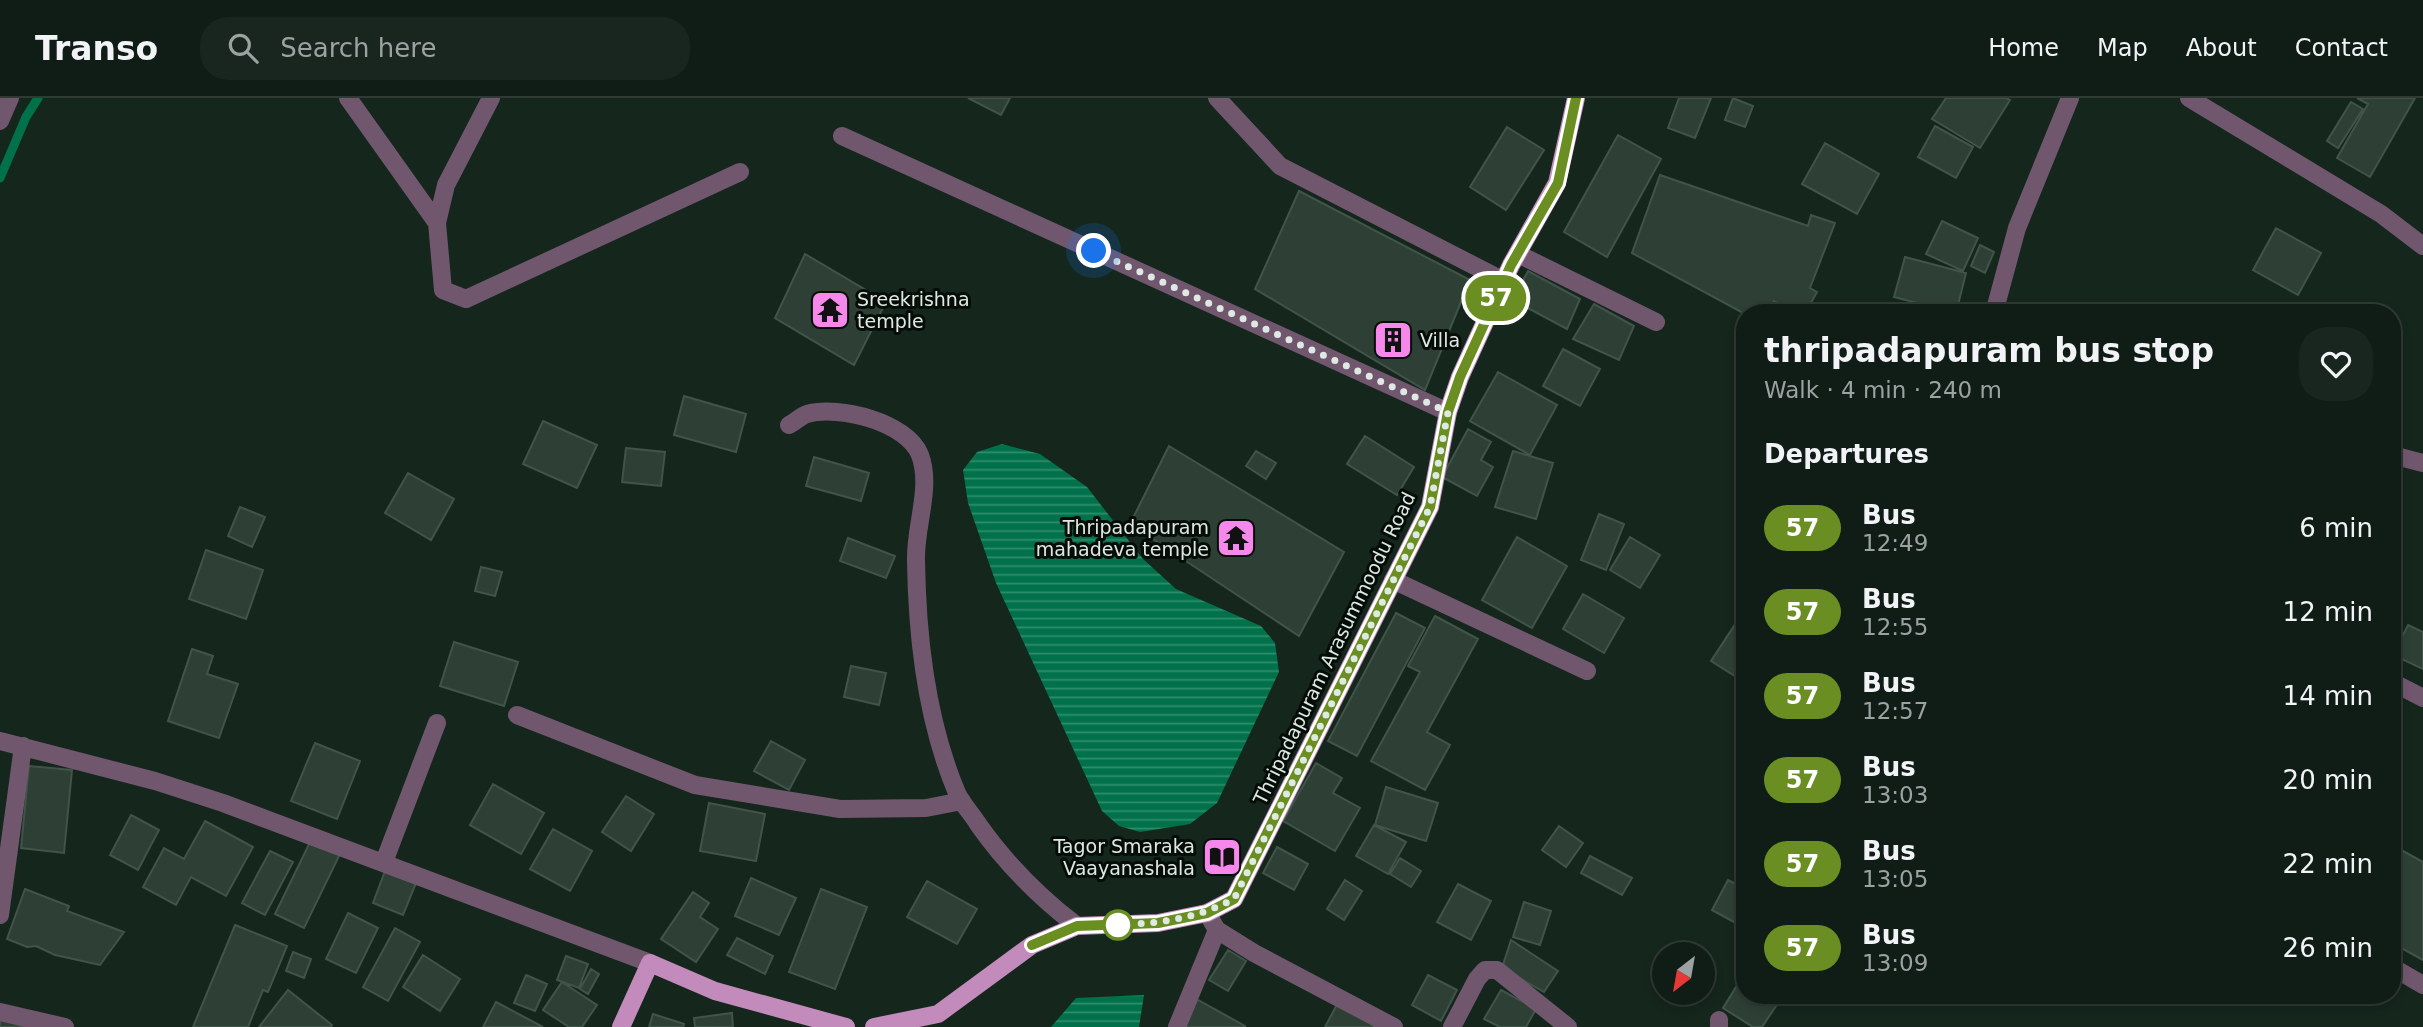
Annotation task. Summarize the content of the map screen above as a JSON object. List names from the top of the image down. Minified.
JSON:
{"streets":{"main road":["Thripadapuram Arasummoodu Road"]},"places":{"temple":["Sreekrishna temple","Thripadapuram mahadeva temple"],"building":["Villa"],"library":["Tagor Smaraka Vaayanashala"]},"lines":["bus line 57"],"north":"bottom left","page":{"header":"Transo","search":"Search here","nav":["Home","Map","About","Contact"],"on_map":"57","heading":[["thripadapuram bus stop","Walk · 4 min · 240 m"],"Departures"],"list":[{"mark":"57","name":"Bus","note":"12:49","value":"6 min"},{"mark":"57","name":"Bus","note":"12:55","value":"12 min"},{"mark":"57","name":"Bus","note":"12:57","value":"14 min"},{"mark":"57","name":"Bus","note":"13:03","value":"20 min"},{"mark":"57","name":"Bus","note":"13:05","value":"22 min"},{"mark":"57","name":"Bus","note":"13:09","value":"26 min"}]}}
